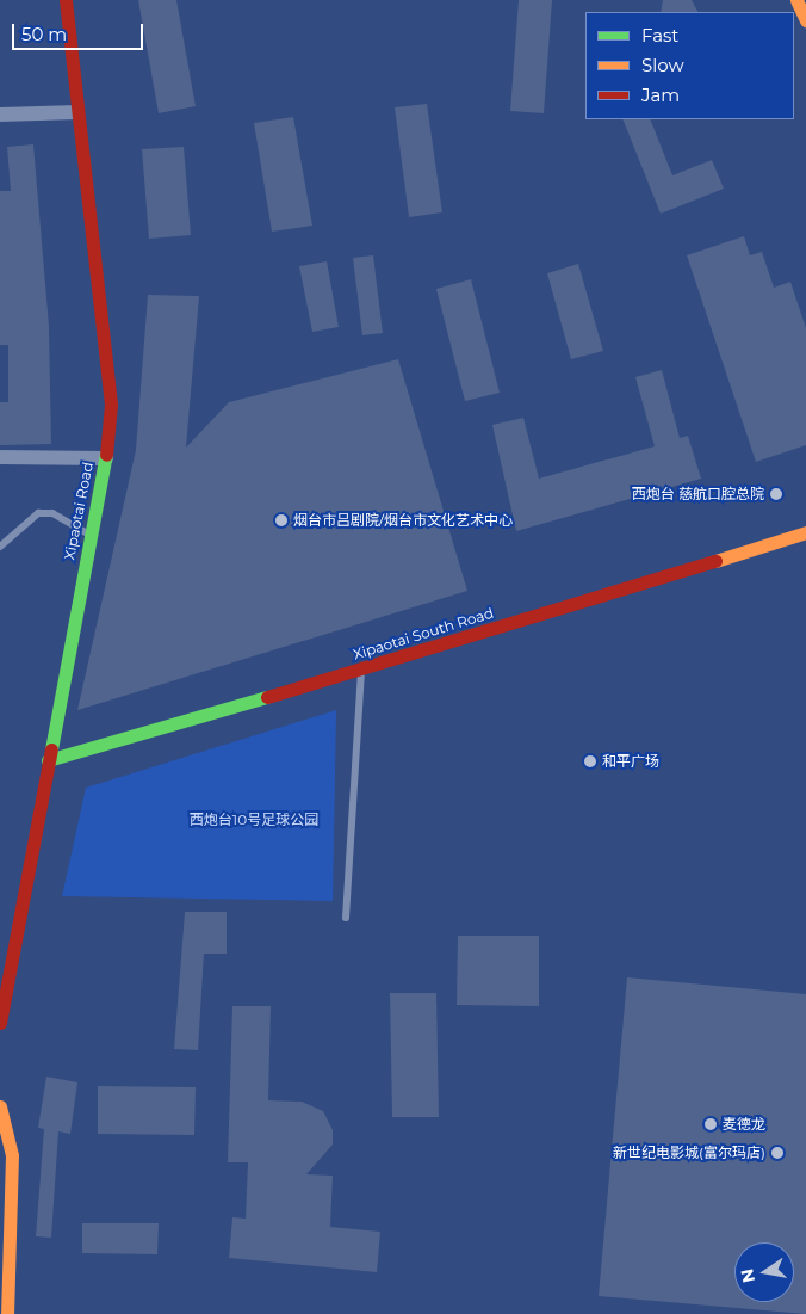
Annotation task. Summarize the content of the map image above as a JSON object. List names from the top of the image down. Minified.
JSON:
{"streets":{"street":["Xipaotai Road","Xipaotai South Road"]},"crossings":[["Xipaotai Road","Xipaotai South Road"]],"parks":["西炮台10号足球公园"],"places":["西炮台 慈航口腔总院","烟台市吕剧院/烟台市文化艺术中心","和平广场","麦德龙","新世纪电影城(富尔玛店)"],"legend":["Fast","Slow","Jam"],"scale_bar":"50 m","north":"left"}
